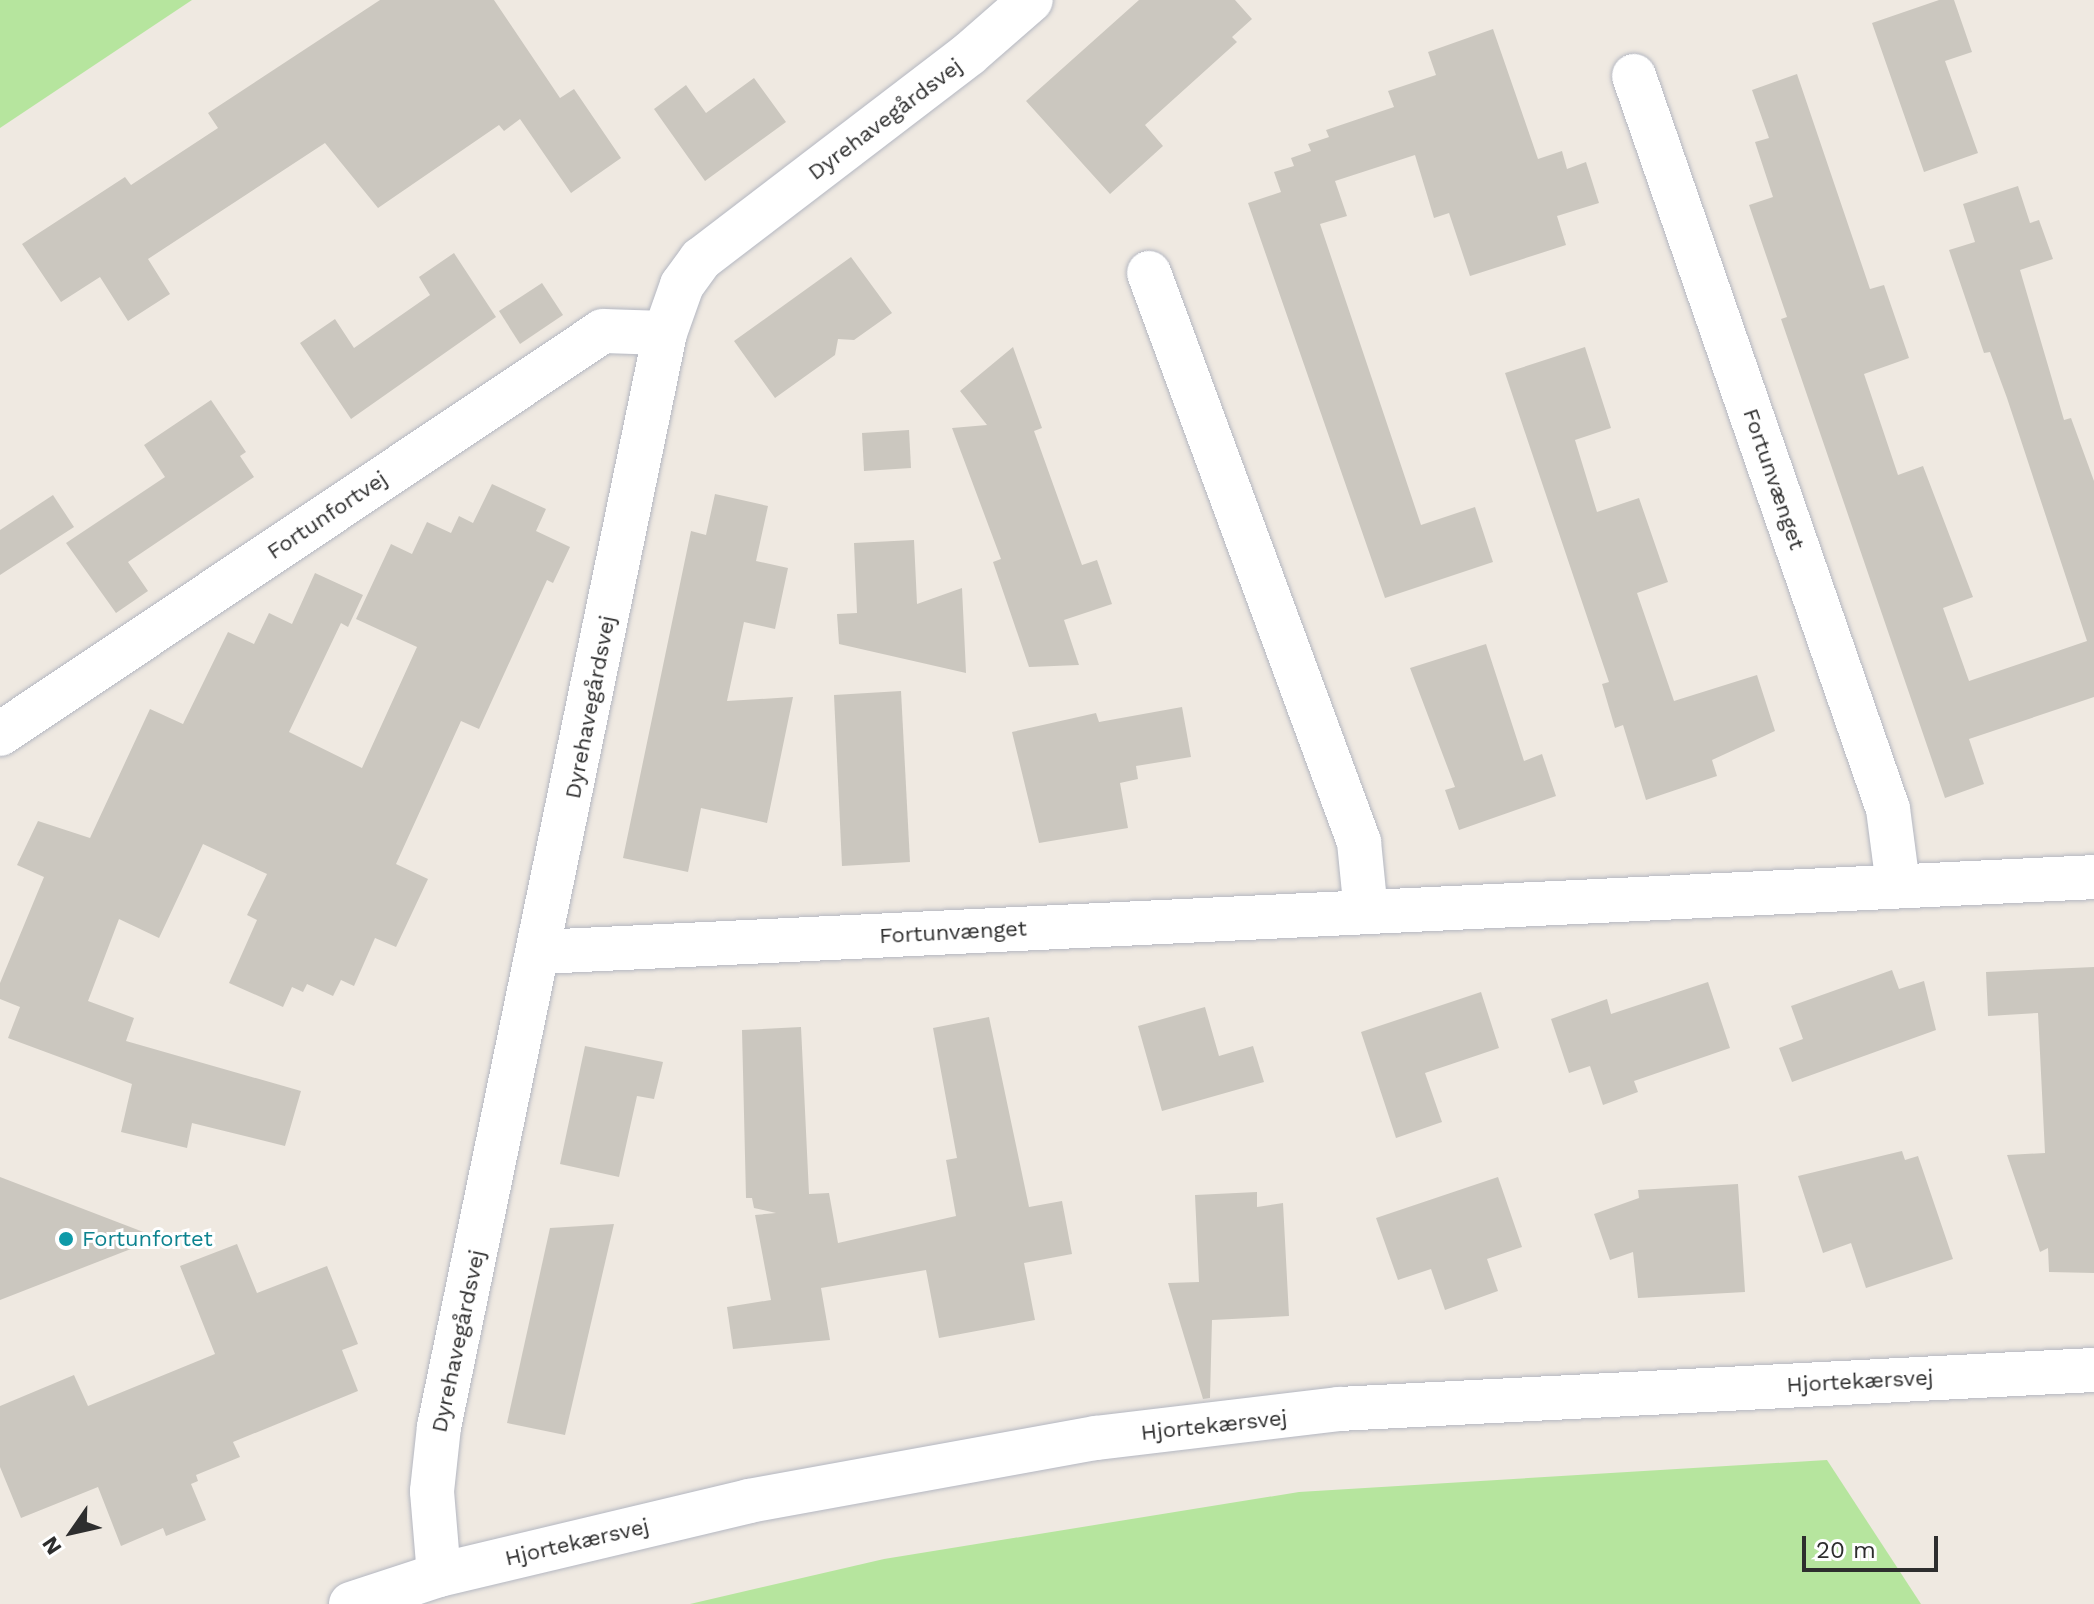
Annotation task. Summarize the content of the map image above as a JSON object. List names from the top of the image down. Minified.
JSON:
{"streets":{"street":["Dyrehavegårdsvej","Fortunvænget","Fortunfortvej","Hjortekærsvej"]},"crossings":[["Dyrehavegårdsvej","Fortunvænget"],["Dyrehavegårdsvej","Fortunfortvej"],["Dyrehavegårdsvej","Hjortekærsvej"]],"places":["Fortunfortet"],"scale_bar":"20 m","north":"bottom left"}
